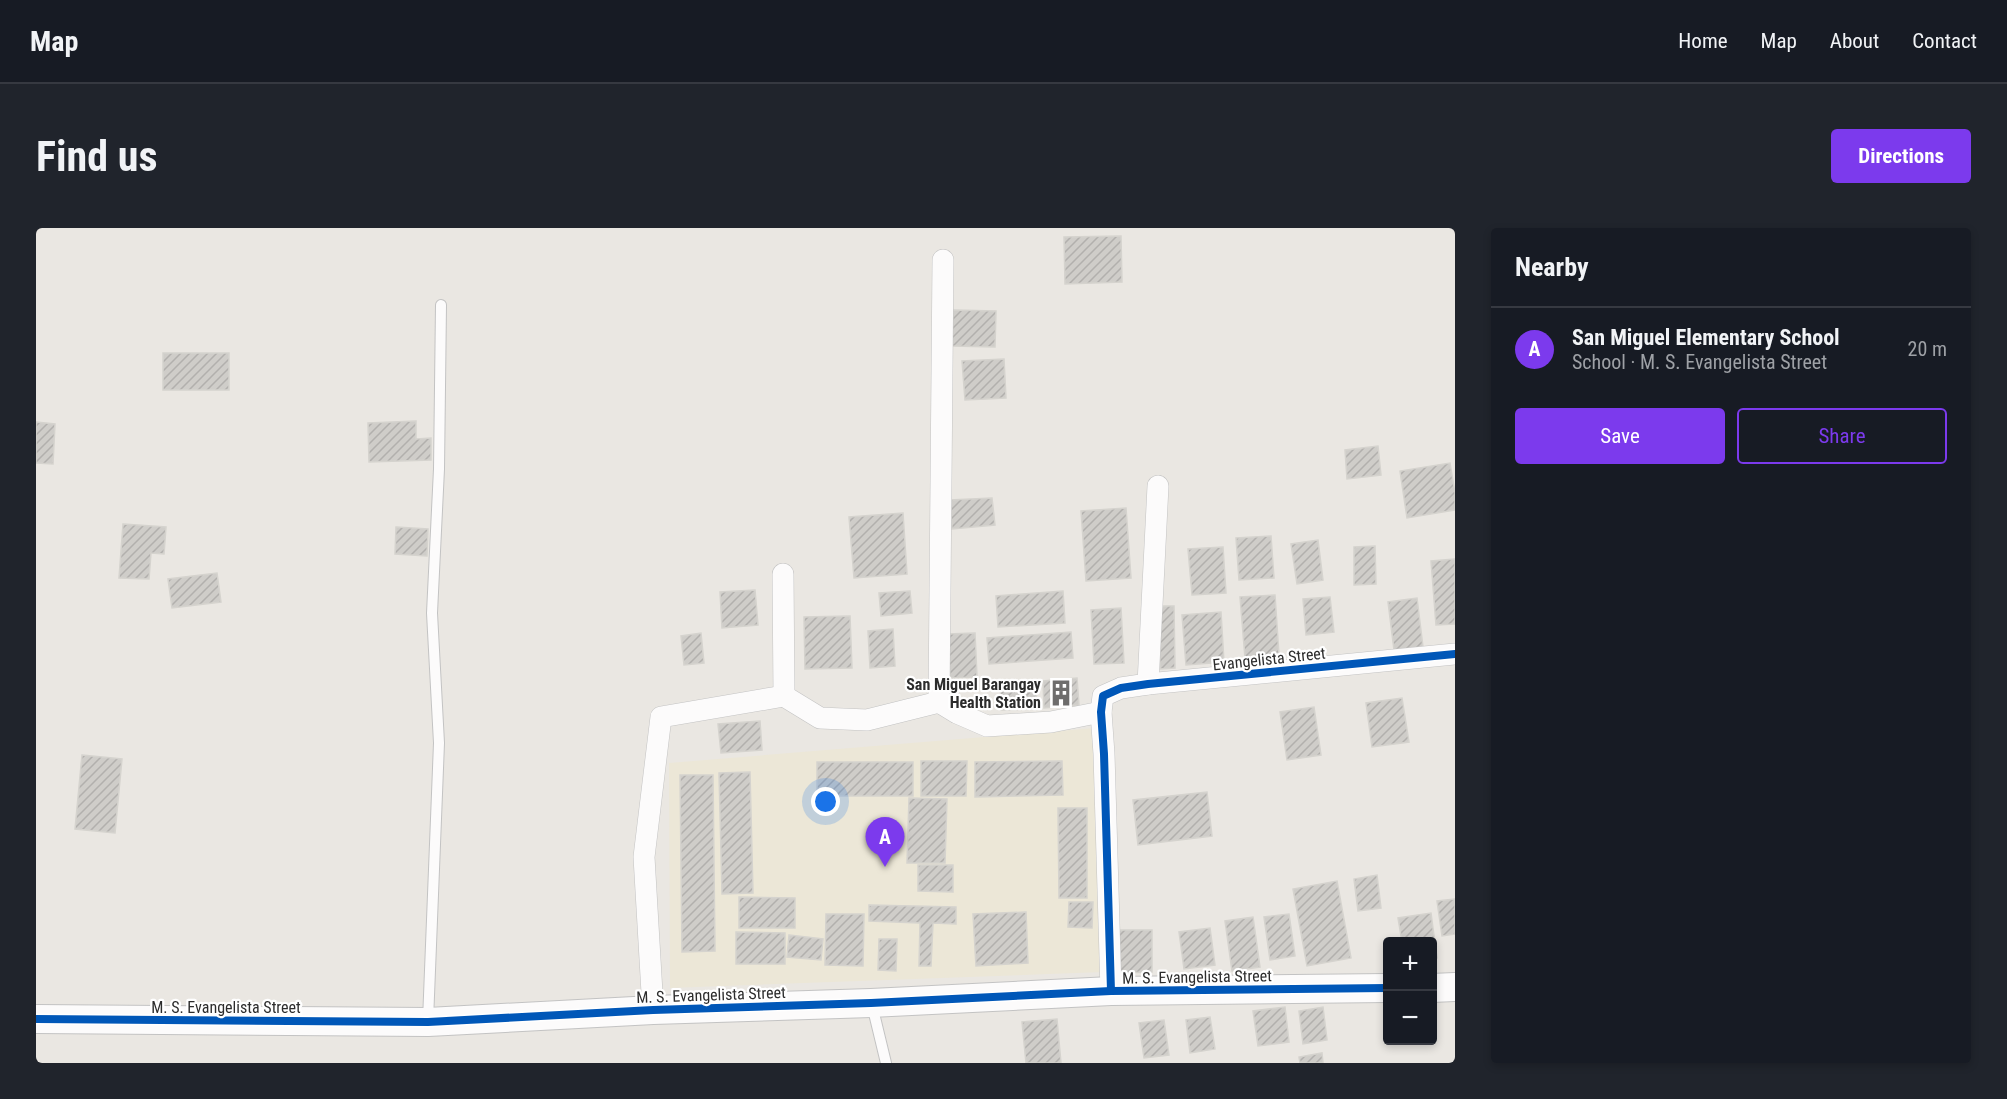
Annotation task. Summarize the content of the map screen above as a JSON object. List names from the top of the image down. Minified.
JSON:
{"streets":{"street":["Evangelista Street","M. S. Evangelista Street"]},"places":{"building":["San Miguel Barangay Health Station"]},"page":{"header":"Map","nav":["Home","Map","About","Contact"],"buttons":["Directions",["Save","Share"]],"title":"Find us","heading":"Nearby","list":[{"mark":"A","name":"San Miguel Elementary School","note":"School · M. S. Evangelista Street","value":"20 m"}],"pins":"A","map_buttons":["+","−"]}}
